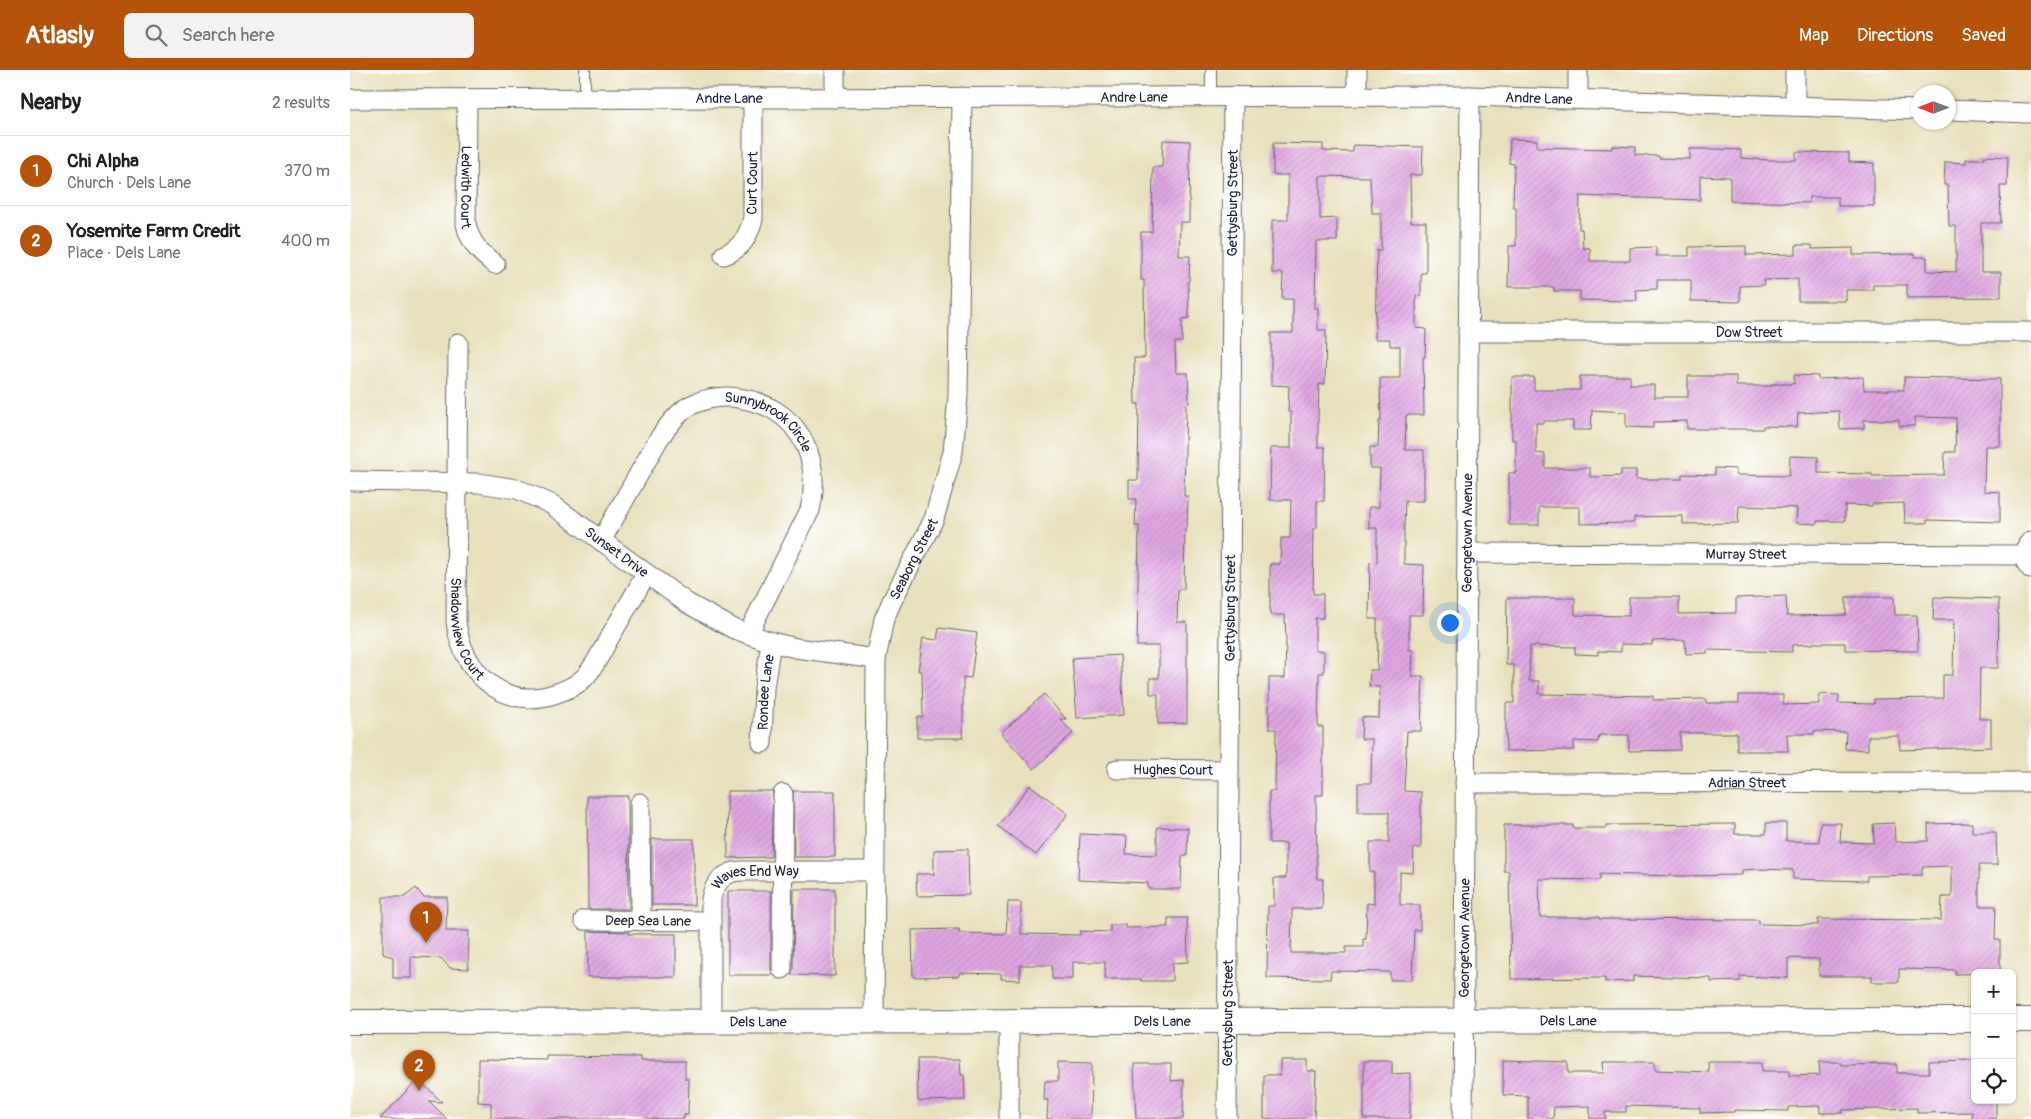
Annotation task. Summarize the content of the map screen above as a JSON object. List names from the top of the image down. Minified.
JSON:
{"streets":{"street":["Andre Lane","Curt Court","Ledwith Court","Gettysburg Street","Dow Street","Sunnybrook Circle","Georgetown Avenue","Sunset Drive","Murray Street","Seaborg Street","Shadowview Court","Rondee Lane","Hughes Court","Adrian Street","Waves End Way","Deep Sea Lane","Dels Lane"]},"crossings":[["Andre Lane","Curt Court"],["Andre Lane","Ledwith Court"],["Andre Lane","Gettysburg Street"],["Andre Lane","Georgetown Avenue"],["Andre Lane","Seaborg Street"],["Gettysburg Street","Hughes Court"],["Gettysburg Street","Dels Lane"],["Dow Street","Georgetown Avenue"],["Sunnybrook Circle","Sunset Drive"],["Georgetown Avenue","Murray Street"],["Georgetown Avenue","Adrian Street"],["Georgetown Avenue","Dels Lane"],["Sunset Drive","Seaborg Street"],["Sunset Drive","Shadowview Court"],["Sunset Drive","Rondee Lane"],["Seaborg Street","Waves End Way"],["Seaborg Street","Dels Lane"],["Waves End Way","Deep Sea Lane"],["Waves End Way","Dels Lane"]],"north":"left","page":{"header":"Atlasly","search":"Search here","nav":["Map","Directions","Saved"],"heading":["Nearby","2 results"],"list":[{"mark":"1","name":"Chi Alpha","note":"Church · Dels Lane","value":"370 m"},{"mark":"2","name":"Yosemite Farm Credit","note":"Place · Dels Lane","value":"400 m"}],"pins":["1","2"],"map_buttons":["+","−"]}}
